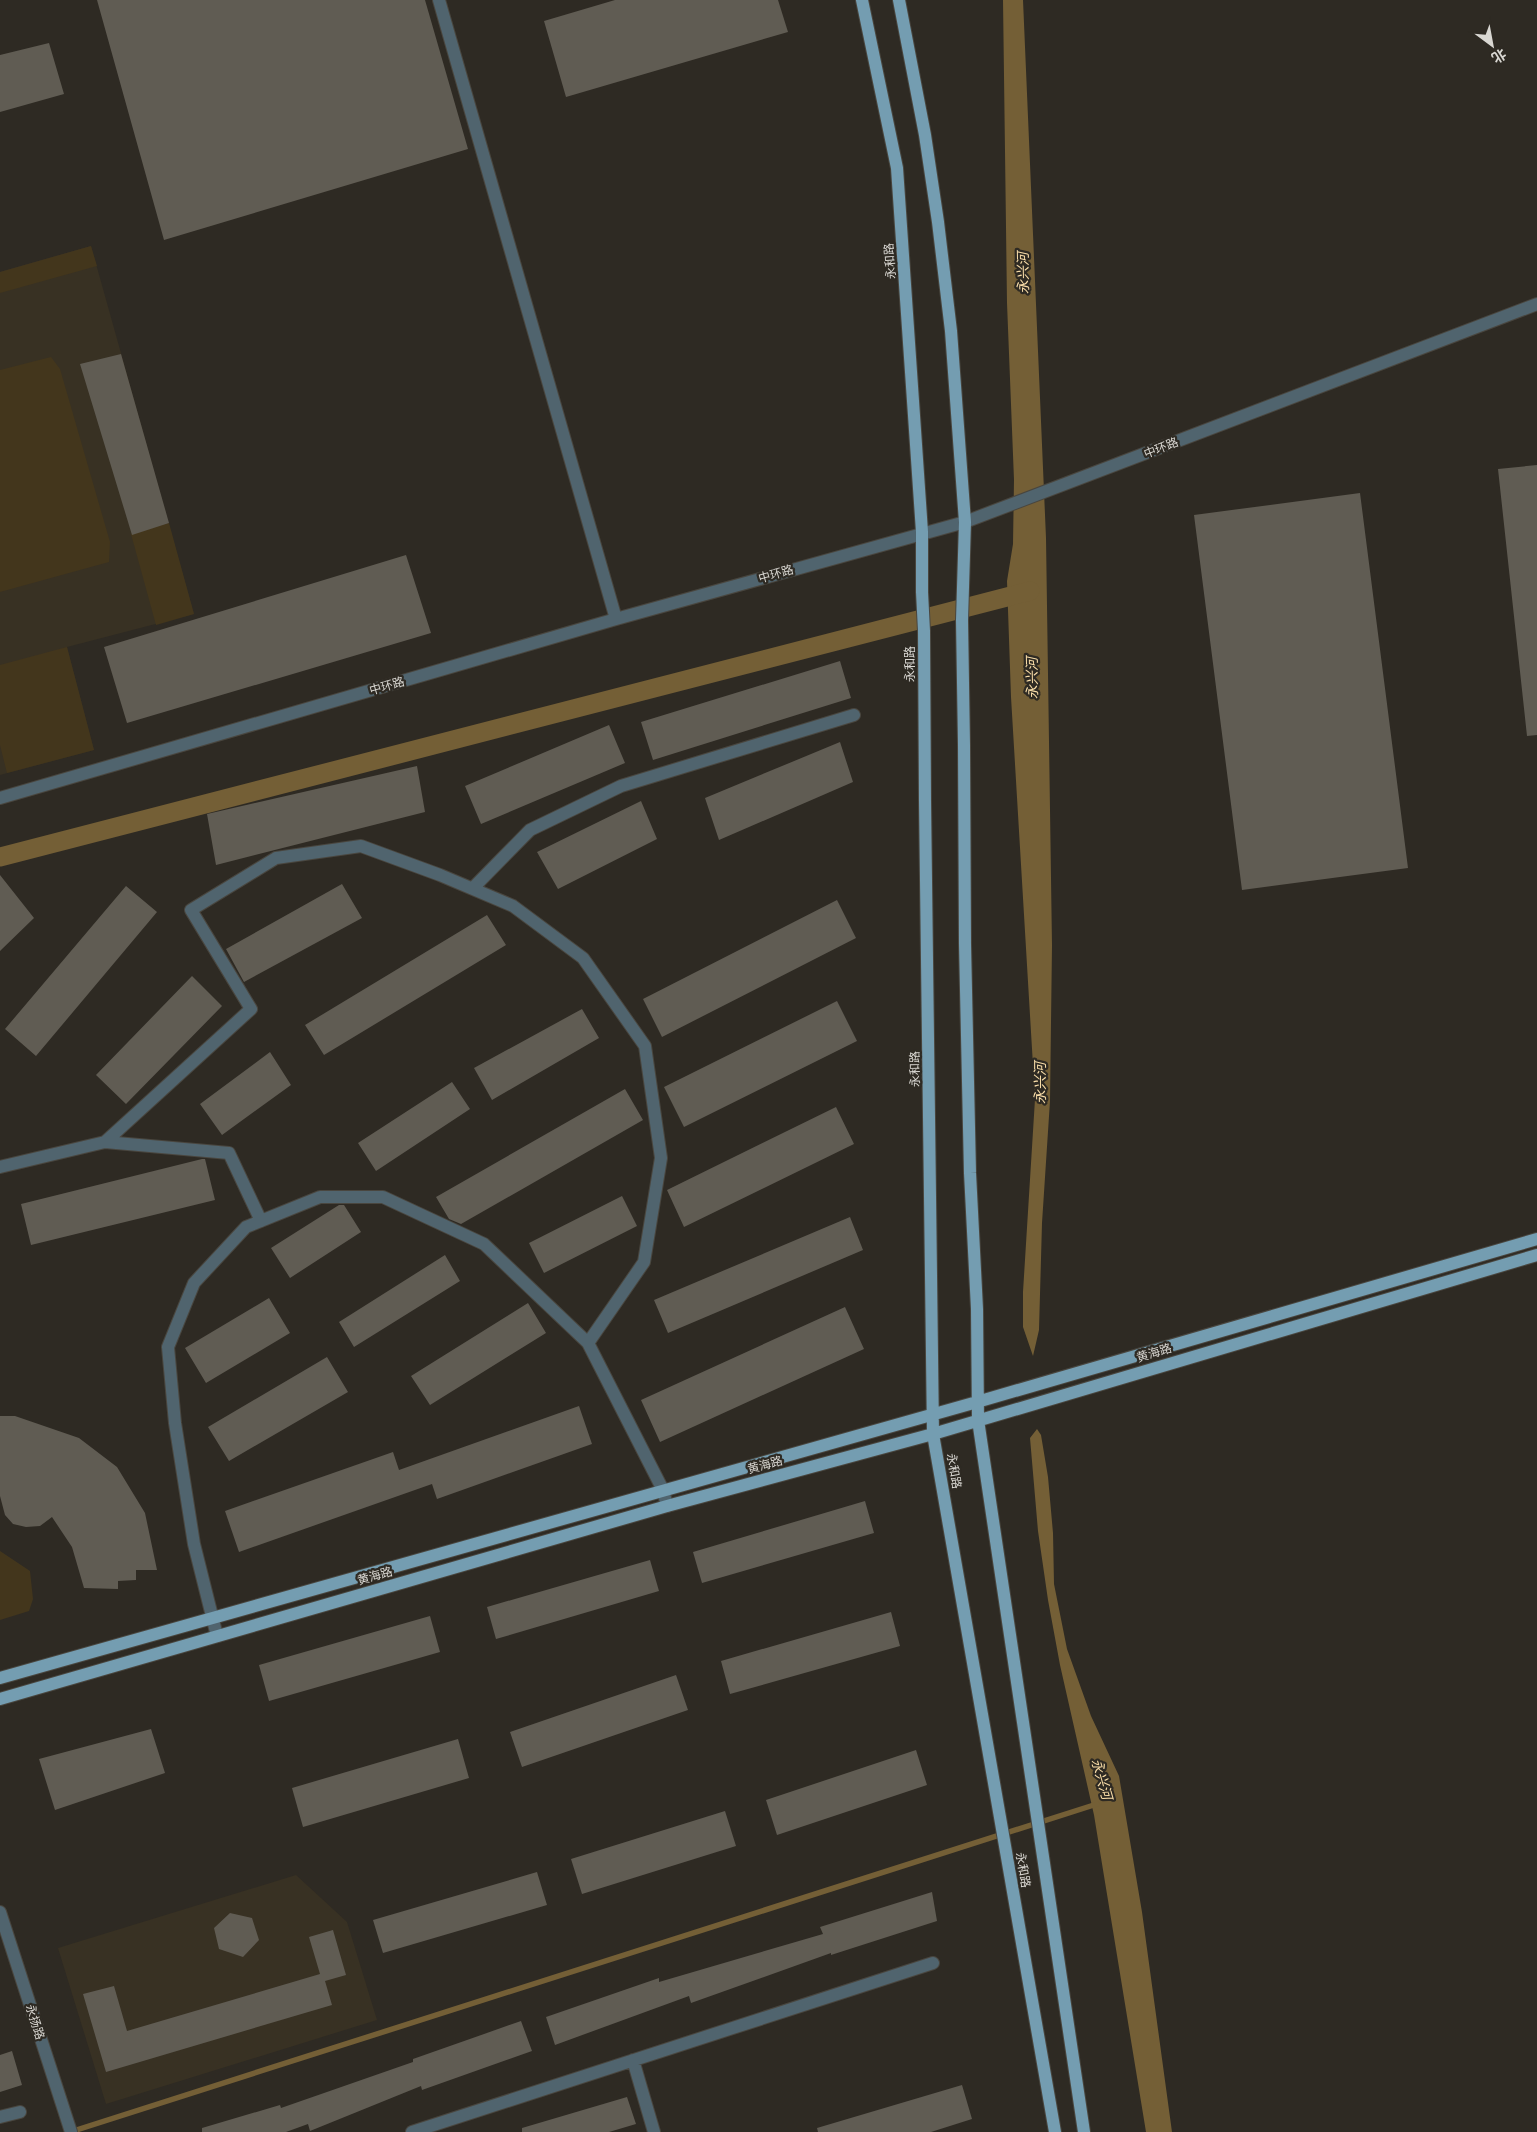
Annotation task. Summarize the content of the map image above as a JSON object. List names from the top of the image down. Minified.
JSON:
{"streets":{"main road":["永和路","黄海路"],"street":["中环路","永扬路"]},"crossings":[["永和路","中环路"],["永和路","黄海路"]],"water":["永兴河"],"north":"bottom right"}
